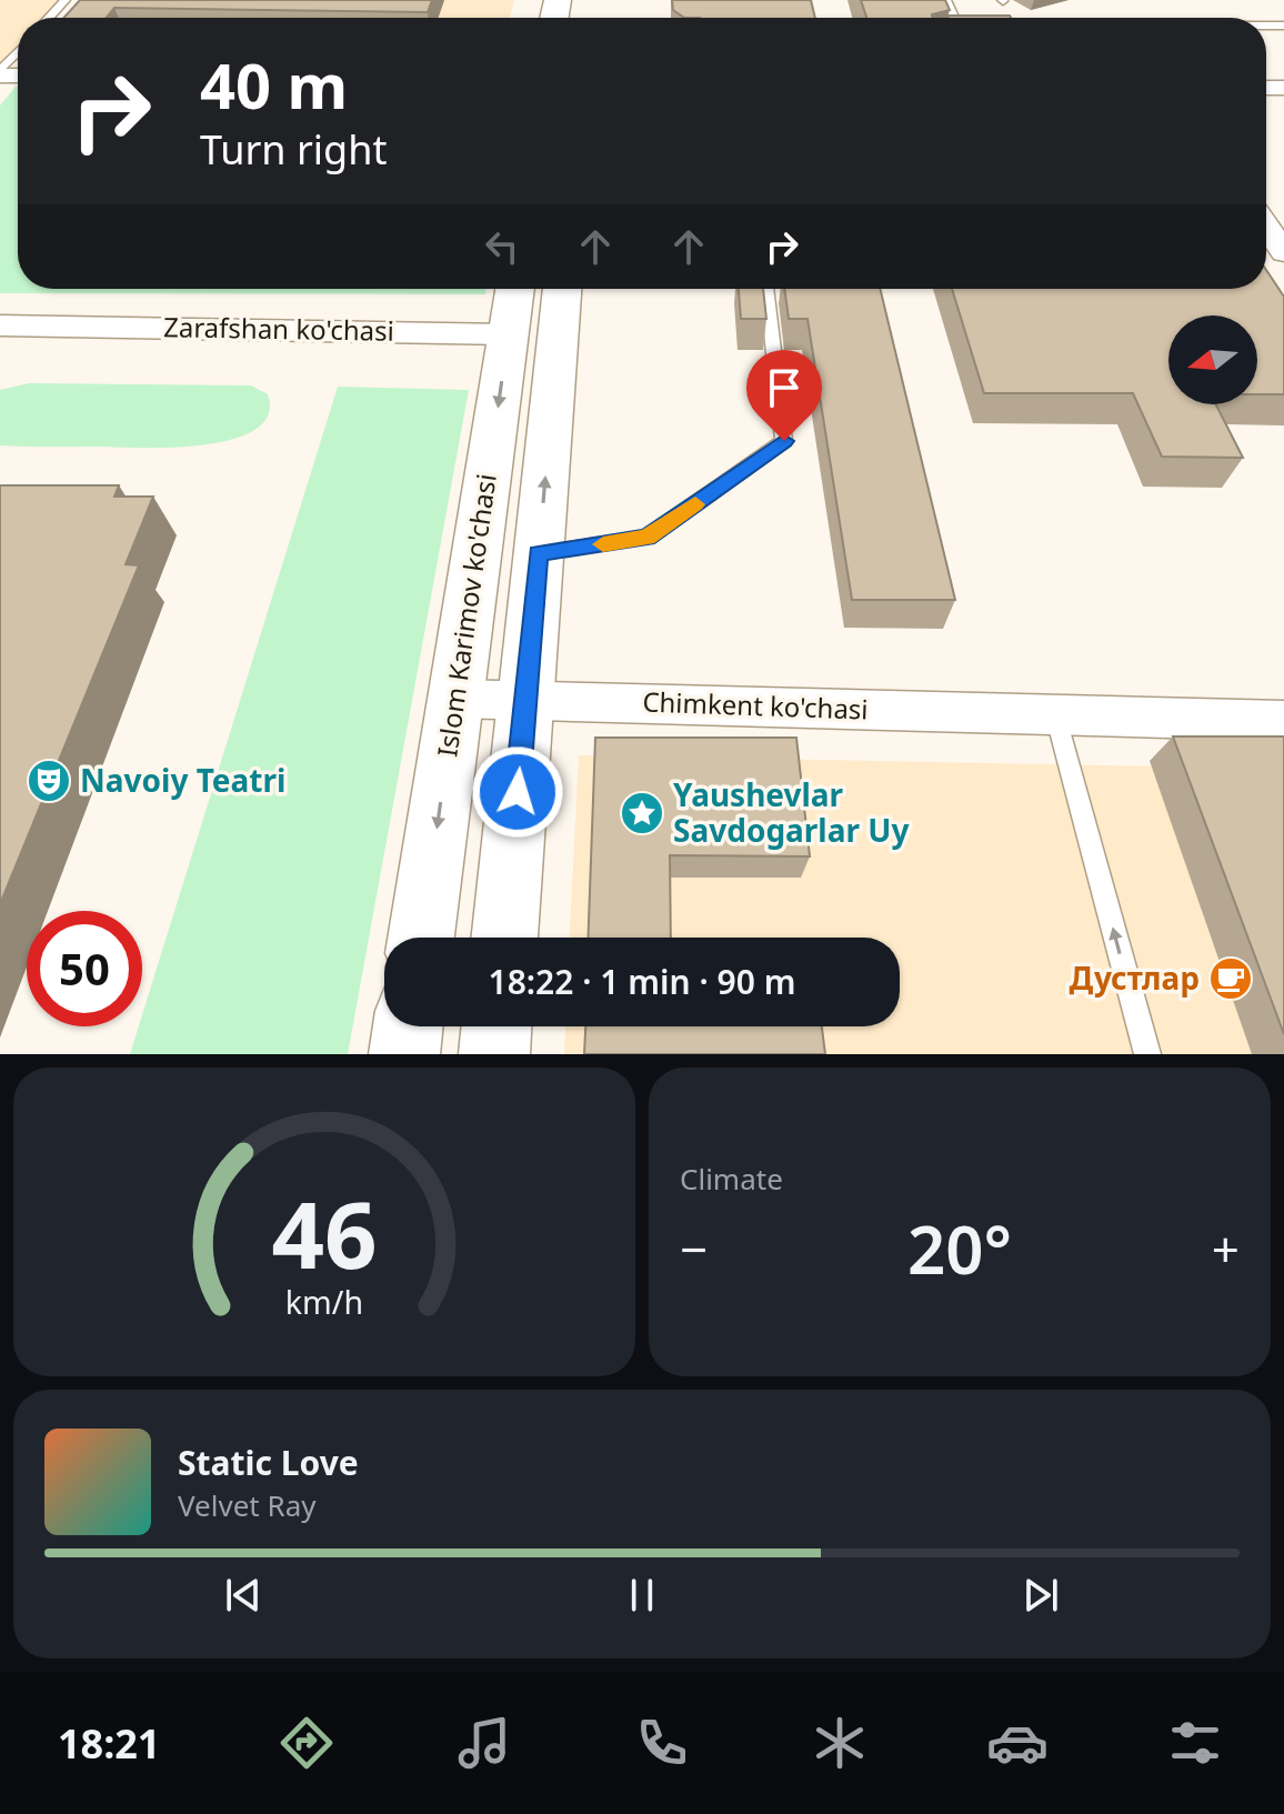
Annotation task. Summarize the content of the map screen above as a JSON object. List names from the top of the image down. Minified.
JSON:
{"streets":{"main road":["Zarafshan ko'chasi","Islom Karimov ko'chasi"],"street":["Chimkent ko'chasi"]},"crossings":[["Zarafshan ko'chasi","Islom Karimov ko'chasi"],["Islom Karimov ko'chasi","Chimkent ko'chasi"]],"places":{"theatre":["Navoiy Teatri"],"place":["Yaushevlar Savdogarlar Uy"],"cafe":["Дустлар"]},"north":"left","page":{"turn":["40 m","Turn right"],"limit":"50","trip":"18:22 · 1 min · 90 m","tile":"Climate","heat":["−","20°","+"],"song":["Static Love","Velvet Ray"],"tabs":"18:21","gauge":["46","km/h"]}}
